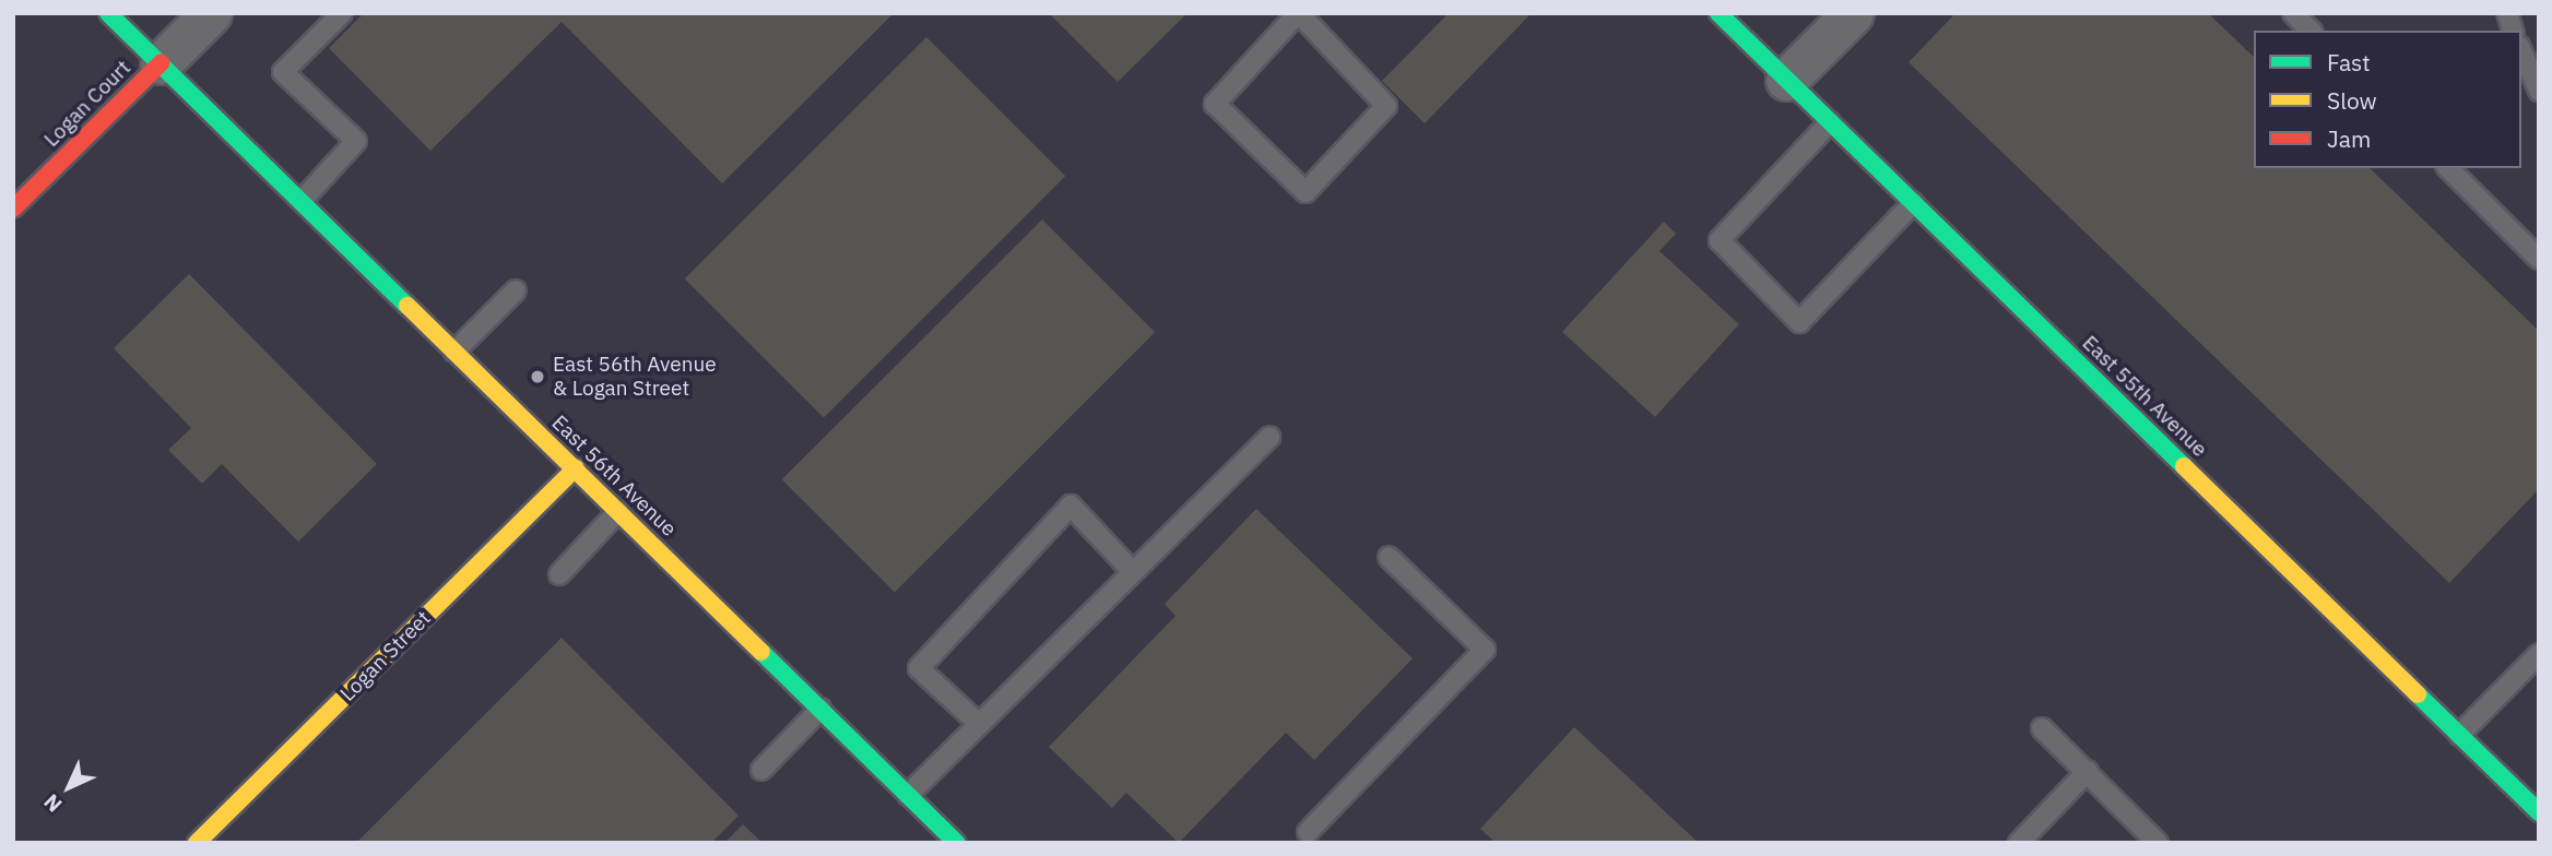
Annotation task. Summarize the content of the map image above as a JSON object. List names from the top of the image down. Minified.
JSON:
{"streets":{"street":["Logan Court","East 55th Avenue","East 56th Avenue","Logan Street"]},"crossings":[["Logan Court","East 56th Avenue"],["East 56th Avenue","Logan Street"]],"places":["East 56th Avenue & Logan Street"],"legend":["Fast","Slow","Jam"],"north":"bottom left"}
